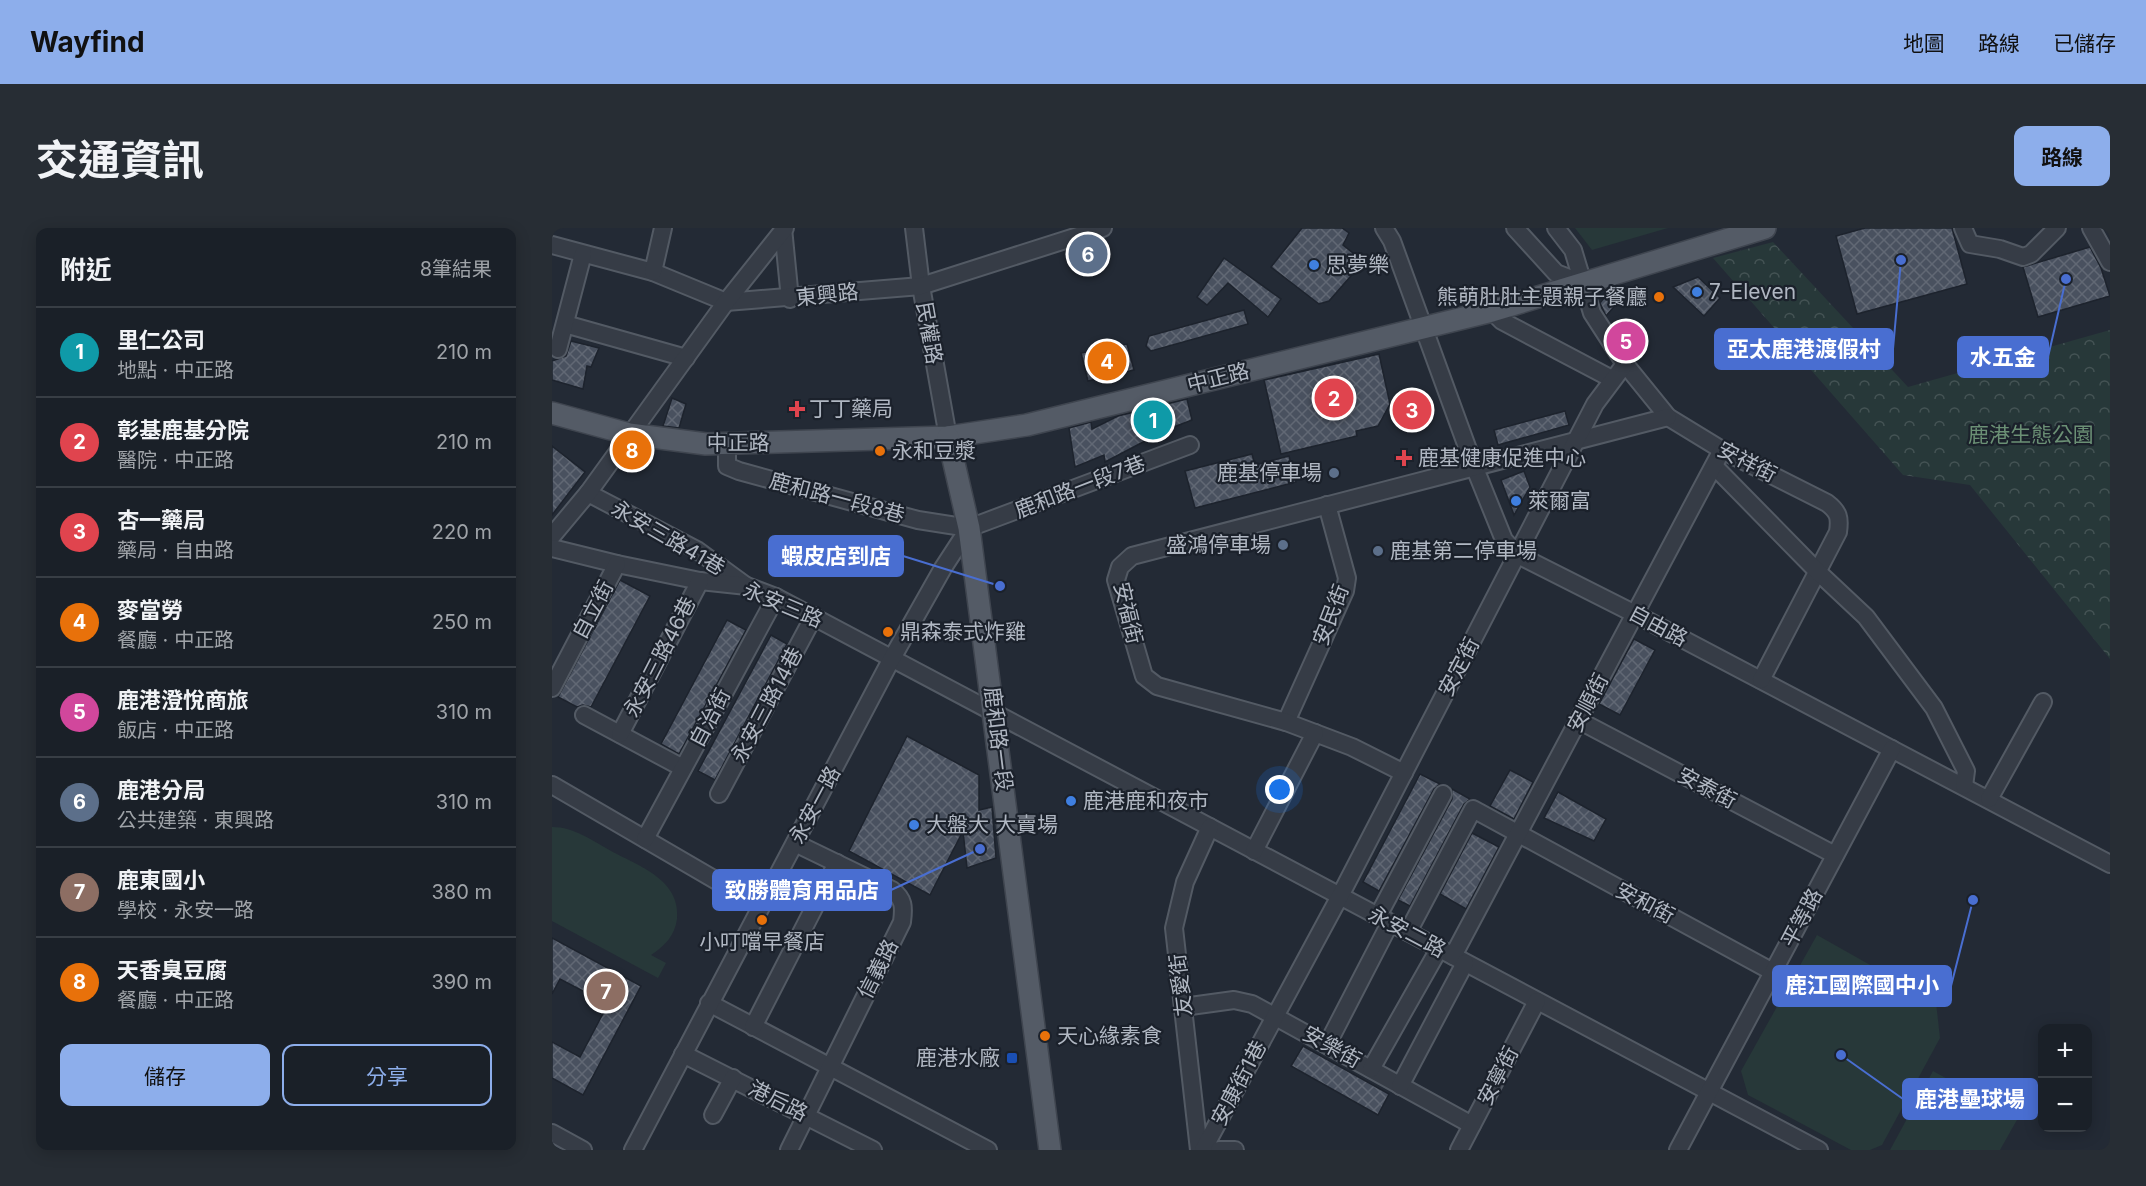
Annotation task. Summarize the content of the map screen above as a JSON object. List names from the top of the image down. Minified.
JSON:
{"streets":{"main road":["中正路","鹿和路一段"],"street":["東興路","民權路","安祥街","鹿和路一段7巷","鹿和路一段8巷","永安三路41巷","永安三路","自立街","安福街","安民街","自由路","永安三路46巷","安定街","安順街","永安三路14巷","自治街","安泰街","永安一路","安和街","平等路","永安二路","信義路","友愛街","安樂街","安寧街","安康街1巷","港后路"]},"crossings":[["東興路","民權路"],["民權路","中正路"],["民權路","鹿和路一段"],["中正路","安祥街"],["中正路","鹿和路一段8巷"],["中正路","自由路"],["中正路","鹿和路一段"],["安祥街","自由路"],["安祥街","安定街"],["安祥街","安順街"],["鹿和路一段7巷","鹿和路一段8巷"],["鹿和路一段7巷","鹿和路一段"],["鹿和路一段7巷","永安一路"],["鹿和路一段8巷","鹿和路一段"],["鹿和路一段8巷","永安一路"],["永安三路41巷","永安三路"],["永安三路","自立街"],["永安三路","永安三路46巷"],["永安三路","永安三路14巷"],["永安三路","自治街"],["永安三路","鹿和路一段"],["永安三路","永安一路"],["永安三路","永安二路"],["安福街","安民街"],["安福街","自由路"],["安福街","安定街"],["自由路","安定街"],["自由路","安順街"],["自由路","平等路"],["安定街","永安二路"],["安定街","安康街1巷"],["安順街","安泰街"],["安順街","安和街"],["安順街","永安二路"],["鹿和路一段","永安一路"],["鹿和路一段","永安二路"],["安泰街","平等路"],["永安一路","信義路"],["永安一路","港后路"],["安和街","平等路"],["安和街","永安二路"],["平等路","永安二路"],["永安二路","友愛街"],["永安二路","安寧街"],["永安二路","安康街1巷"],["信義路","港后路"],["友愛街","安樂街"],["友愛街","安康街1巷"],["安樂街","安寧街"],["安樂街","安康街1巷"]],"parks":["鹿港生態公園"],"places":{"other":["亞太鹿港渡假村","思夢樂","水五金","7-Eleven","熊萌肚肚主題親子餐廳","永和豆漿","鹿基停車場","萊爾富","盛鴻停車場","鹿基第二停車場","蝦皮店到店","鼎森泰式炸雞","鹿港鹿和夜市","大盤大 大賣場","致勝體育用品店","鹿江國際國中小","小叮噹早餐店","天心緣素食","鹿港壘球場"],"health":["丁丁藥局","鹿基健康促進中心"],"transit":["鹿港水廠"]},"page":{"header":"Wayfind","nav":["地圖","路線","已儲存"],"title":"交通資訊","buttons":["路線",["儲存","分享"]],"heading":["附近","8筆結果"],"pins":["6","5","4","2","3","1","8","7"],"list":[{"mark":"1","name":"里仁公司","note":"地點 · 中正路","value":"210 m"},{"mark":"2","name":"彰基鹿基分院","note":"醫院 · 中正路","value":"210 m"},{"mark":"3","name":"杏一藥局","note":"藥局 · 自由路","value":"220 m"},{"mark":"4","name":"麥當勞","note":"餐廳 · 中正路","value":"250 m"},{"mark":"5","name":"鹿港澄悅商旅","note":"飯店 · 中正路","value":"310 m"},{"mark":"6","name":"鹿港分局","note":"公共建築 · 東興路","value":"310 m"},{"mark":"7","name":"鹿東國小","note":"學校 · 永安一路","value":"380 m"},{"mark":"8","name":"天香臭豆腐","note":"餐廳 · 中正路","value":"390 m"}],"map_buttons":["+","−"]}}
